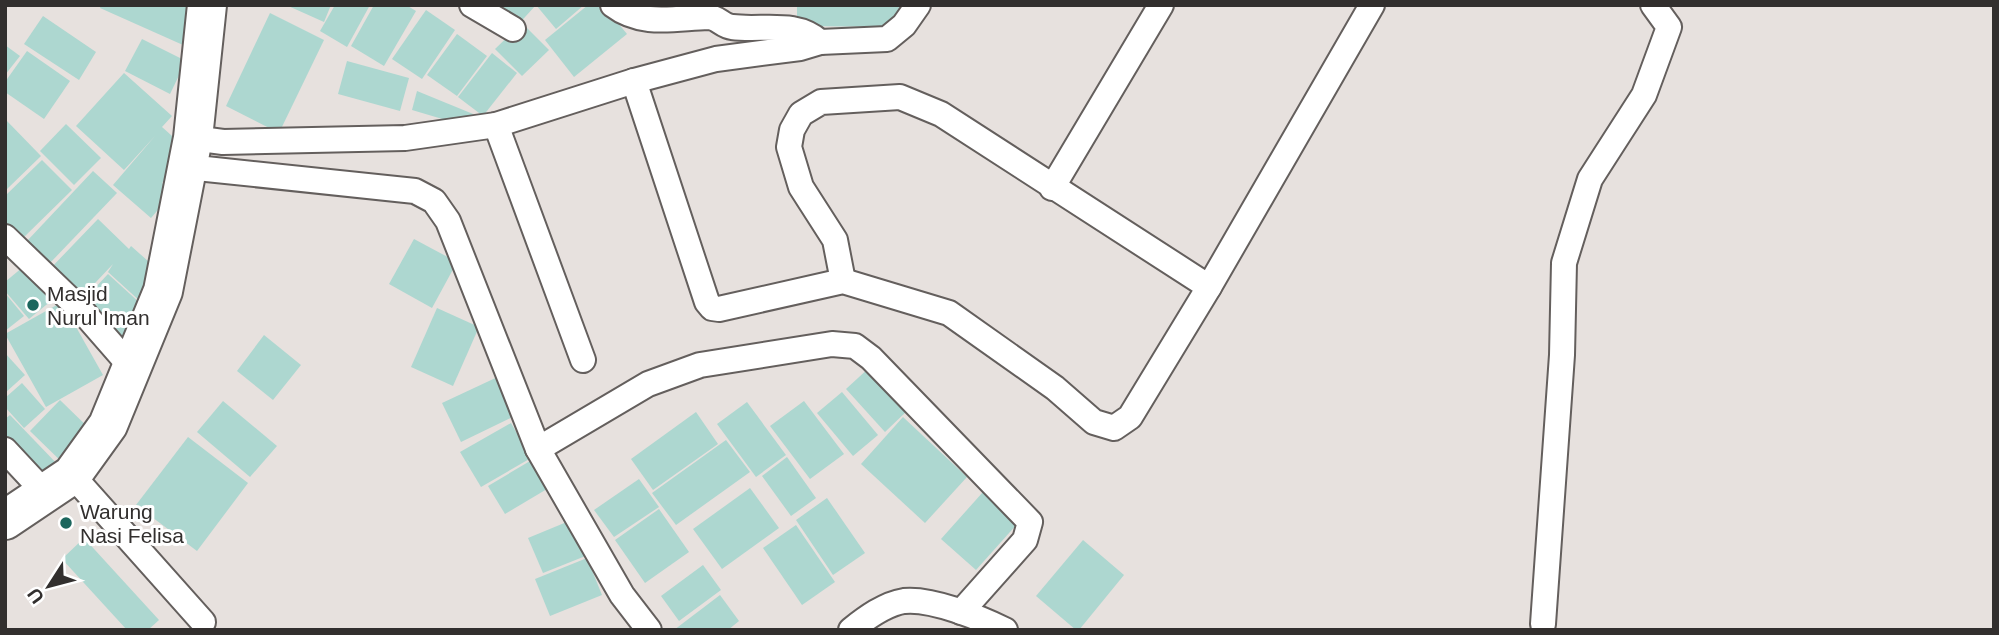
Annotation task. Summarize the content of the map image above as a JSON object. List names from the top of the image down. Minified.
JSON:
{"places":["Masjid Nurul Iman","Warung Nasi Felisa"],"north":"bottom left"}
